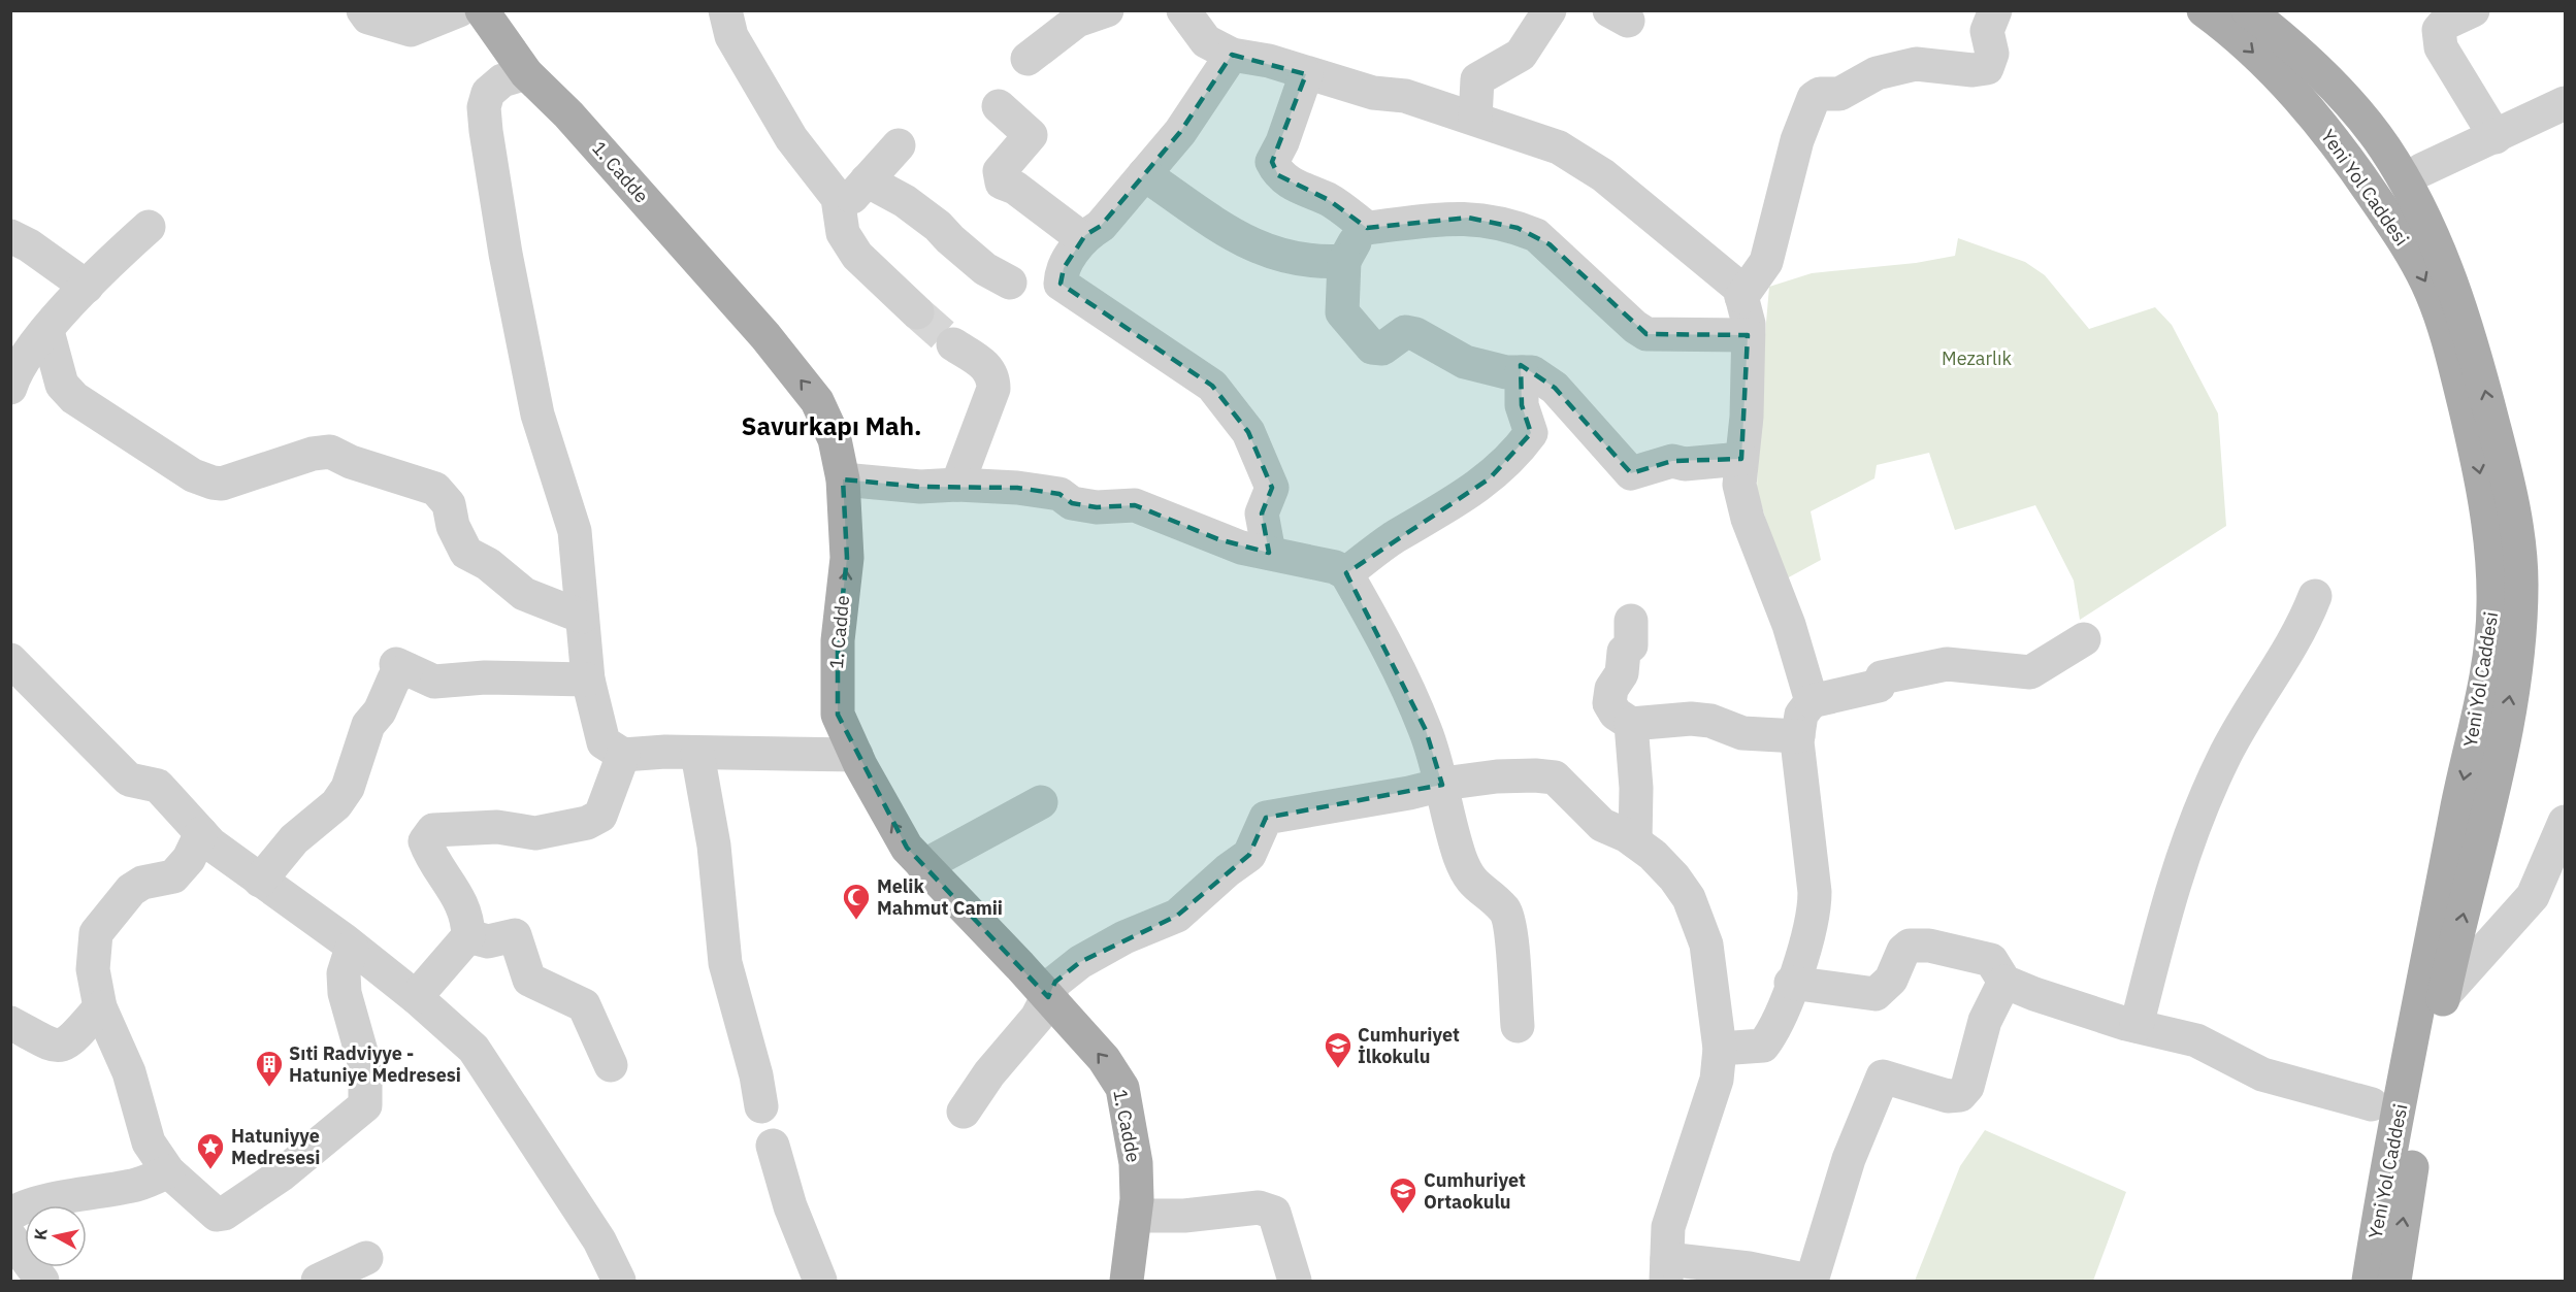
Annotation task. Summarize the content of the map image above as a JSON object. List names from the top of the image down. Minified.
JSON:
{"streets":{"main road":["1. Cadde","Yeni Yol Caddesi"]},"one_way":["1. Cadde"],"districts":["Savurkapı Mah."],"parks":["Mezarlık"],"places":{"mosque":["Melik Mahmut Camii"],"school or university":["Cumhuriyet İlkokulu","Cumhuriyet Ortaokulu"],"building":["Sıti Radviyye - Hatuniye Medresesi"],"place":["Hatuniyye Medresesi"]},"north":"left"}
